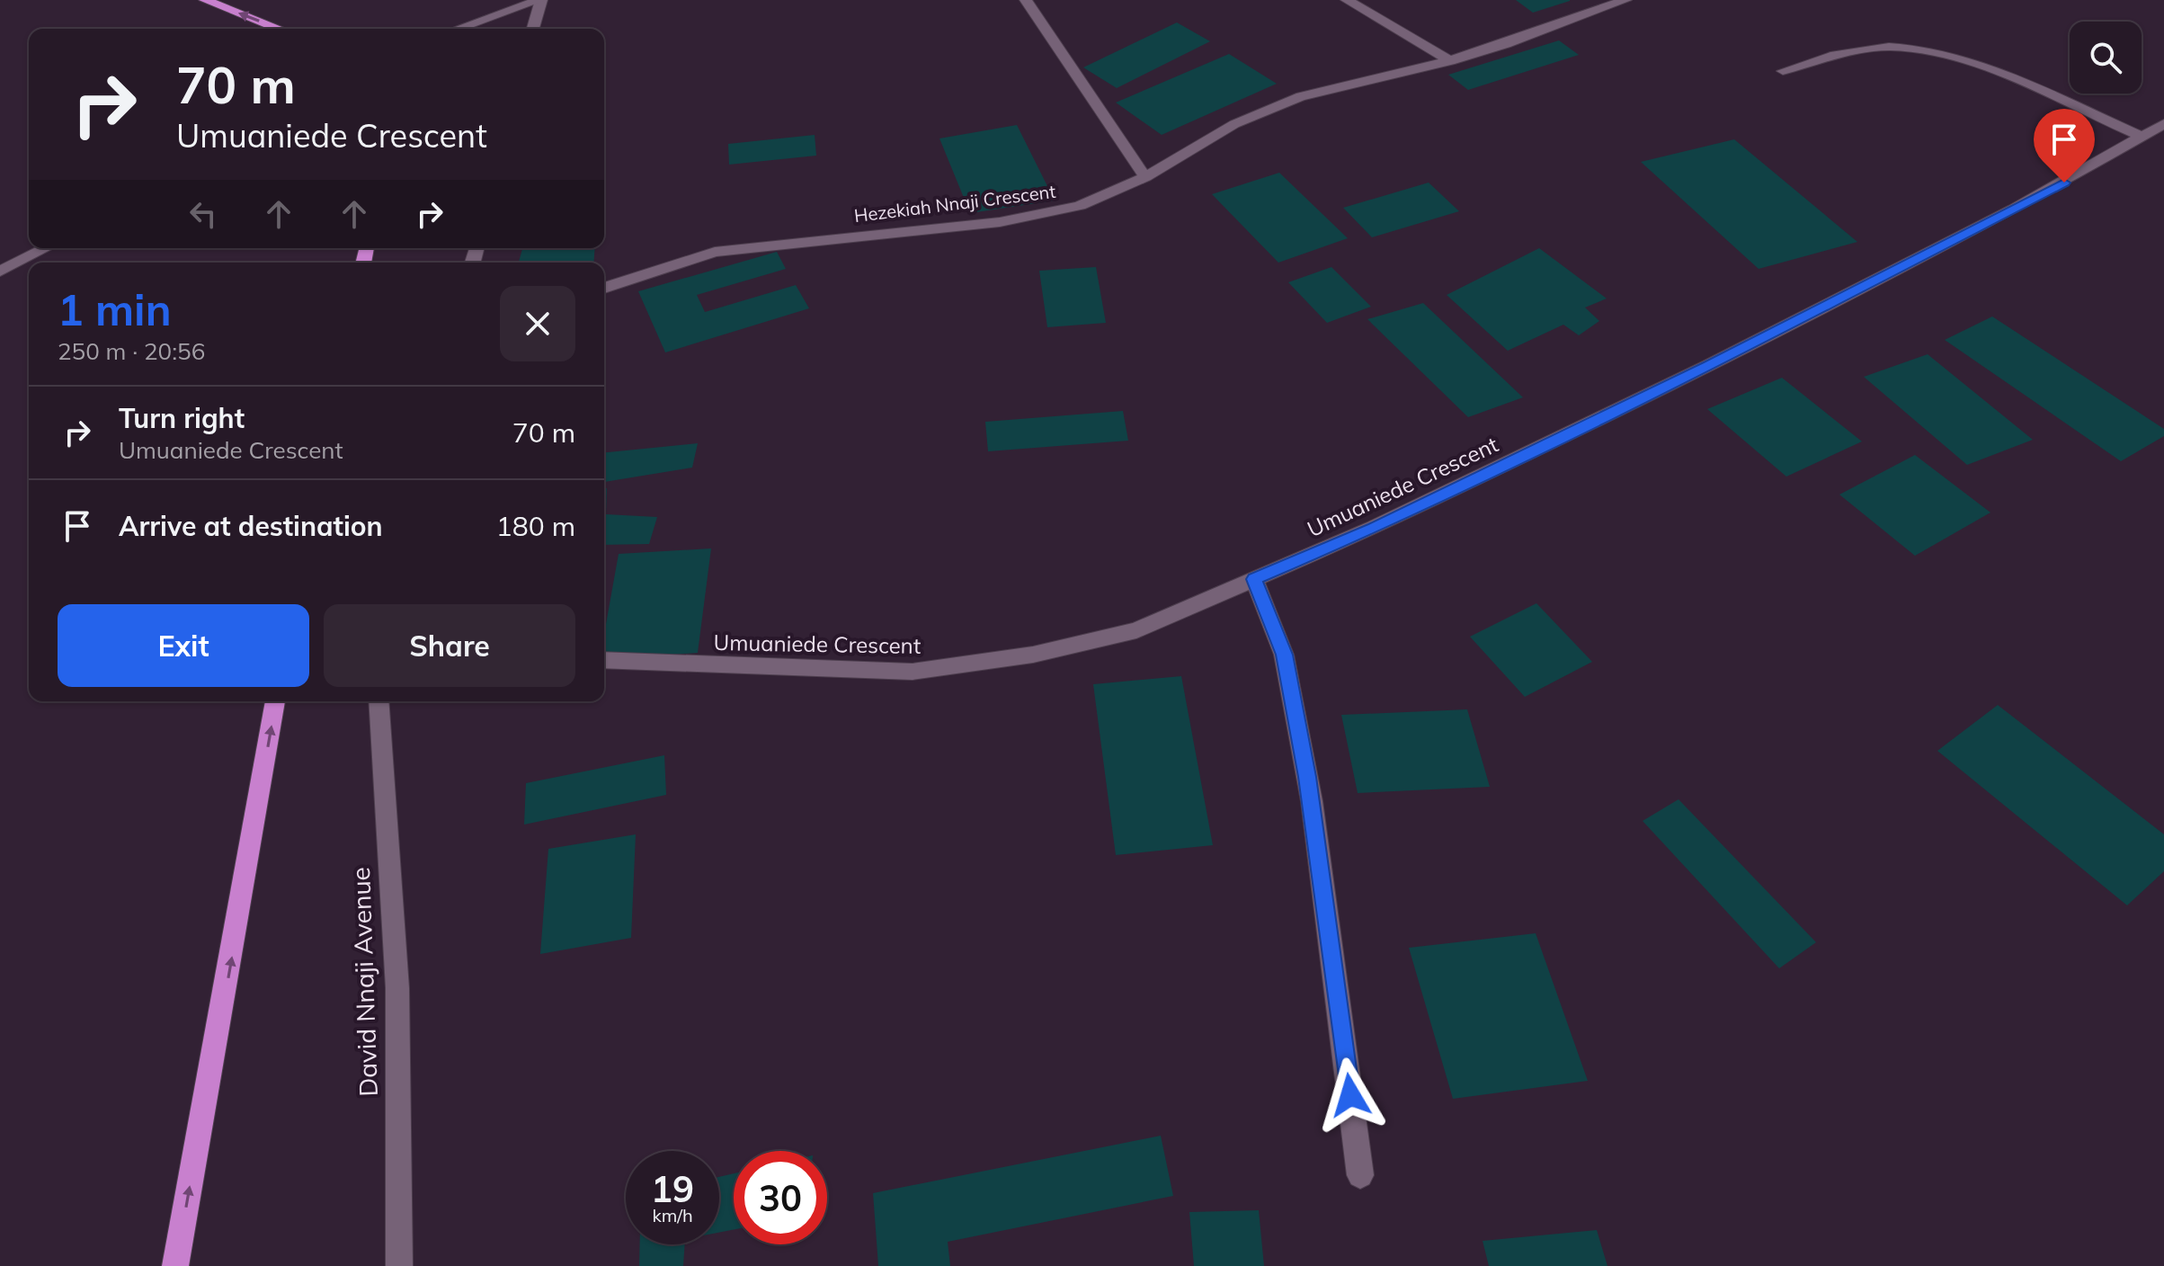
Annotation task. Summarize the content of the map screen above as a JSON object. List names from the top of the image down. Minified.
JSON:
{"streets":{"street":["Hezekiah Nnaji Crescent","Umuaniede Crescent","David Nnaji Avenue"]},"page":{"turn":["70 m","Umuaniede Crescent"],"heading":["1 min","250 m · 20:56"],"list":[{"name":"Turn right","note":"Umuaniede Crescent","value":"70 m"},{"name":"Arrive at destination","value":"180 m"}],"buttons":["Exit","Share"],"speed":"19 km/h","limit":"30"}}
